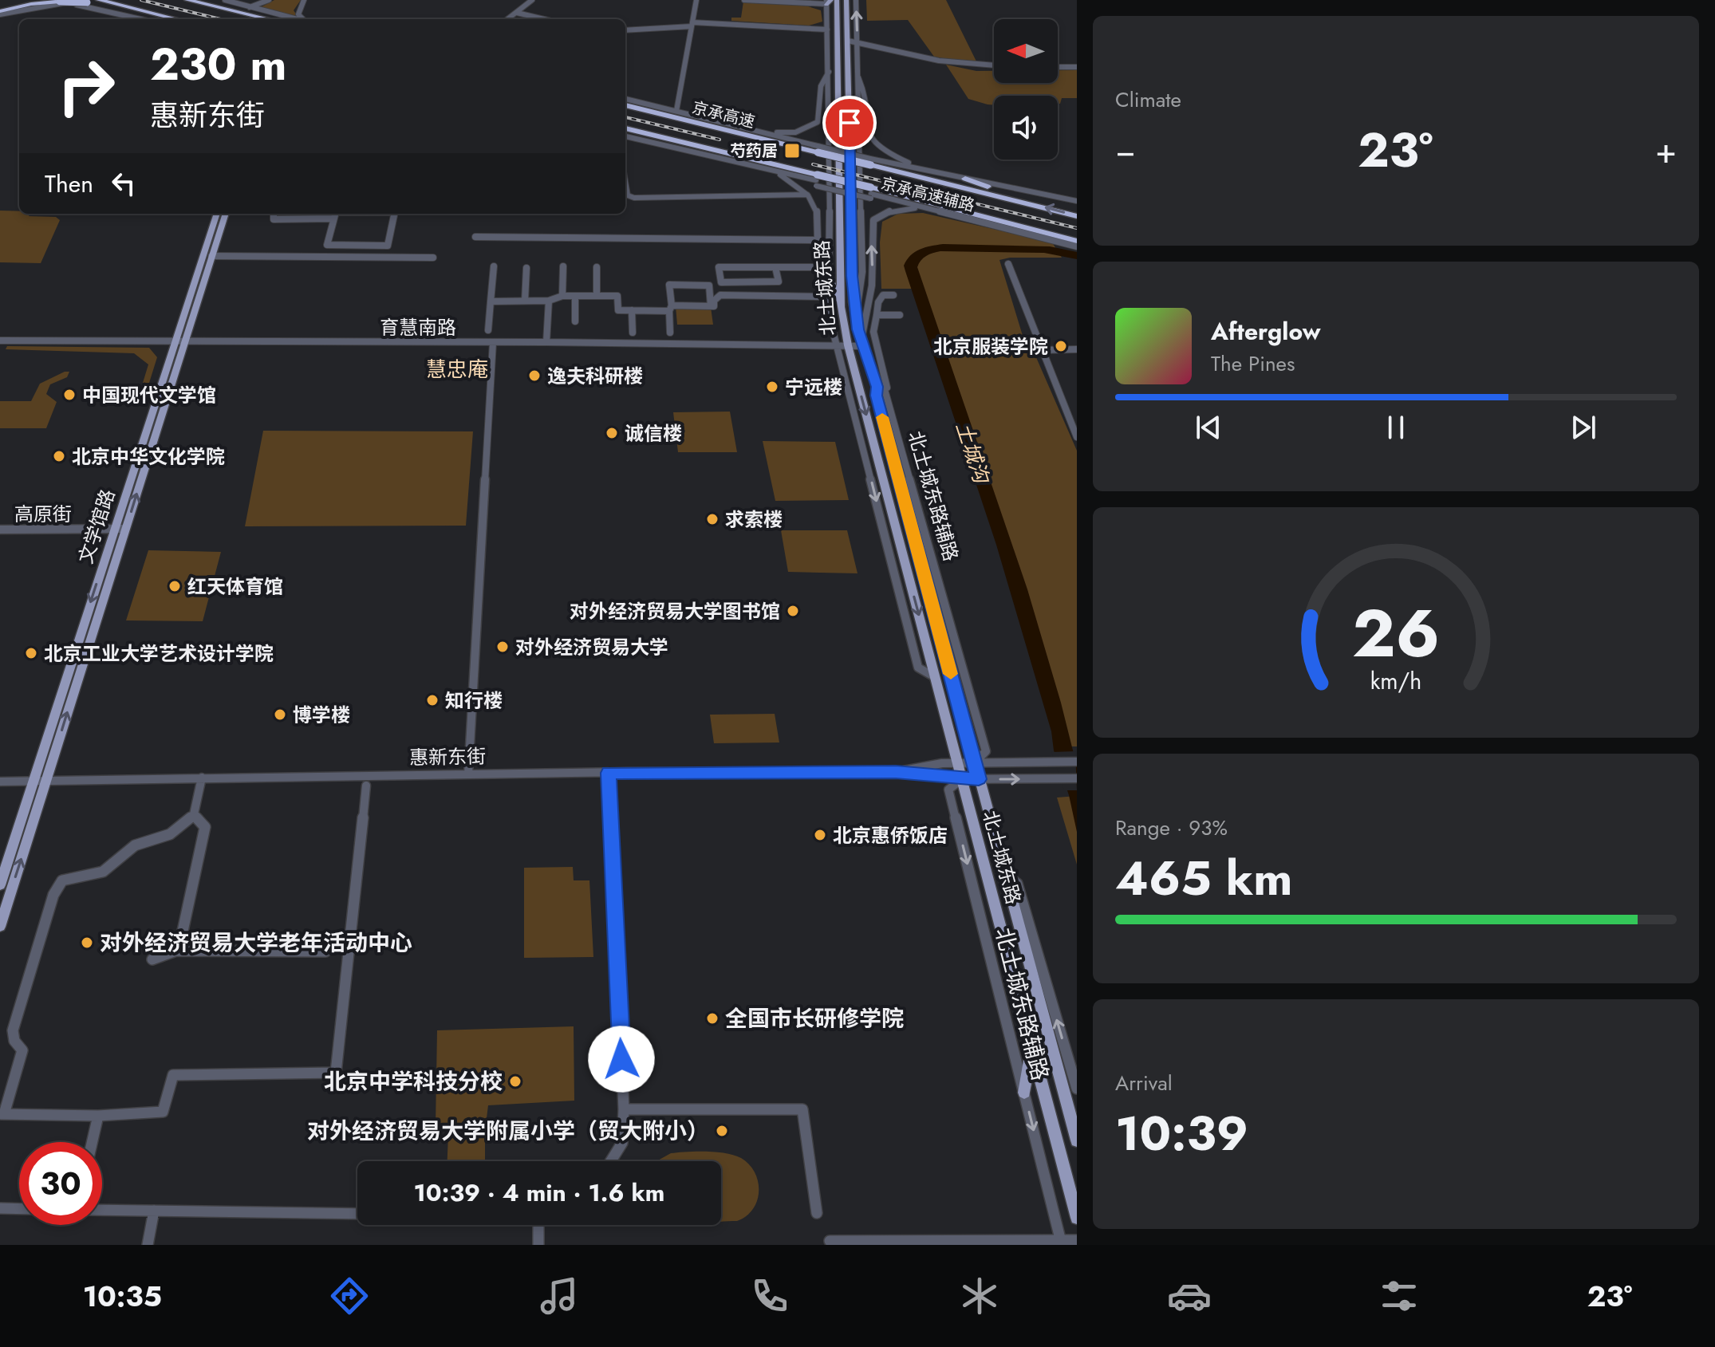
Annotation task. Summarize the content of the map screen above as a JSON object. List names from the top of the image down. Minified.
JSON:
{"streets":{"highway":["京承高速"],"main road":["北土城东路","文学馆路"],"street":["京承高速辅路","育慧南路","北土城东路辅路","高原街","惠新东街"]},"crossings":[["京承高速","京承高速辅路"],["北土城东路","育慧南路"],["北土城东路","北土城东路辅路"],["北土城东路","惠新东街"],["育慧南路","文学馆路"],["北土城东路辅路","惠新东街"],["高原街","文学馆路"],["文学馆路","惠新东街"]],"districts":["慧忠庵"],"water":["土城沟"],"places":{"transit":["芍药居"],"other":["北京服装学院","逸夫科研楼","宁远楼","中国现代文学馆","诚信楼","北京中华文化学院","求索楼","红天体育馆","对外经济贸易大学图书馆","对外经济贸易大学","北京工业大学艺术设计学院","知行楼","博学楼","北京惠侨饭店","对外经济贸易大学老年活动中心","全国市长研修学院","北京中学科技分校","对外经济贸易大学附属小学（贸大附小）"]},"north":"left","page":{"tile":["Climate",["Range · 93%","465 km"],["Arrival","10:39"]],"turn":["230 m","惠新东街"],"heat":["−","23°","+"],"then":"Then","song":["Afterglow","The Pines"],"limit":"30","trip":"10:39 · 4 min · 1.6 km","tabs":["10:35","23°"],"gauge":["26","km/h"]}}
